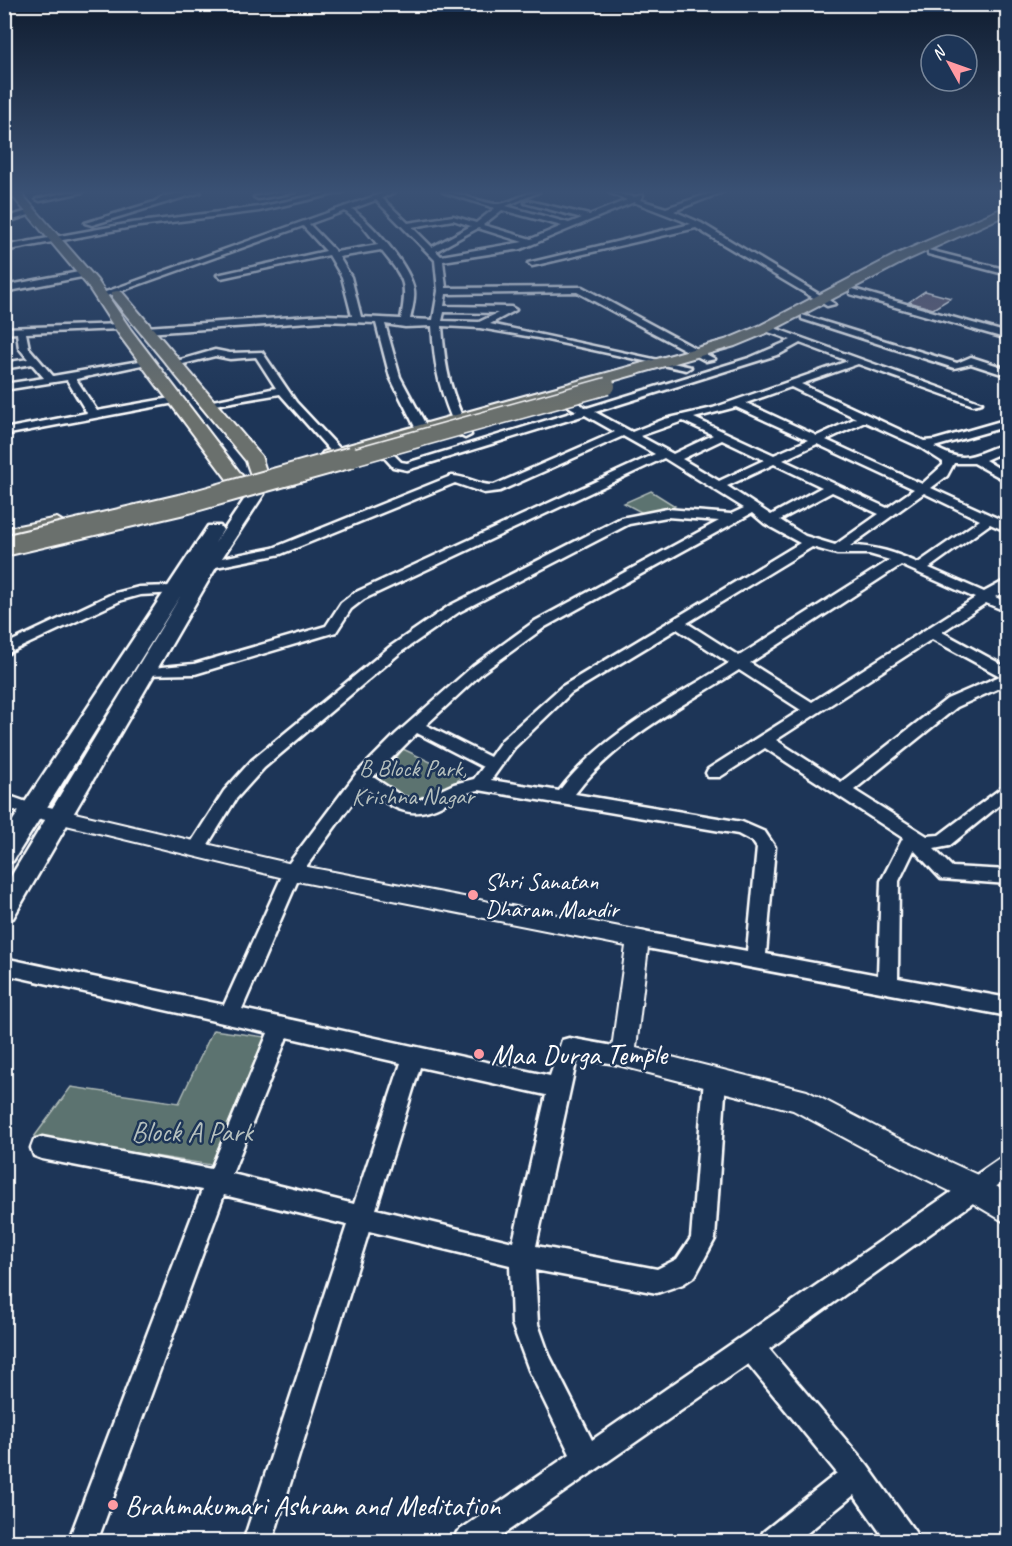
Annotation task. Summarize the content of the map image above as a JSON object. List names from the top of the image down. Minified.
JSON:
{"parks":["B Block Park, Krishna Nagar","Block A Park"],"places":["Shri Sanatan Dharam Mandir","Maa Durga Temple","Brahmakumari Ashram and Meditation"],"north":"top left"}
